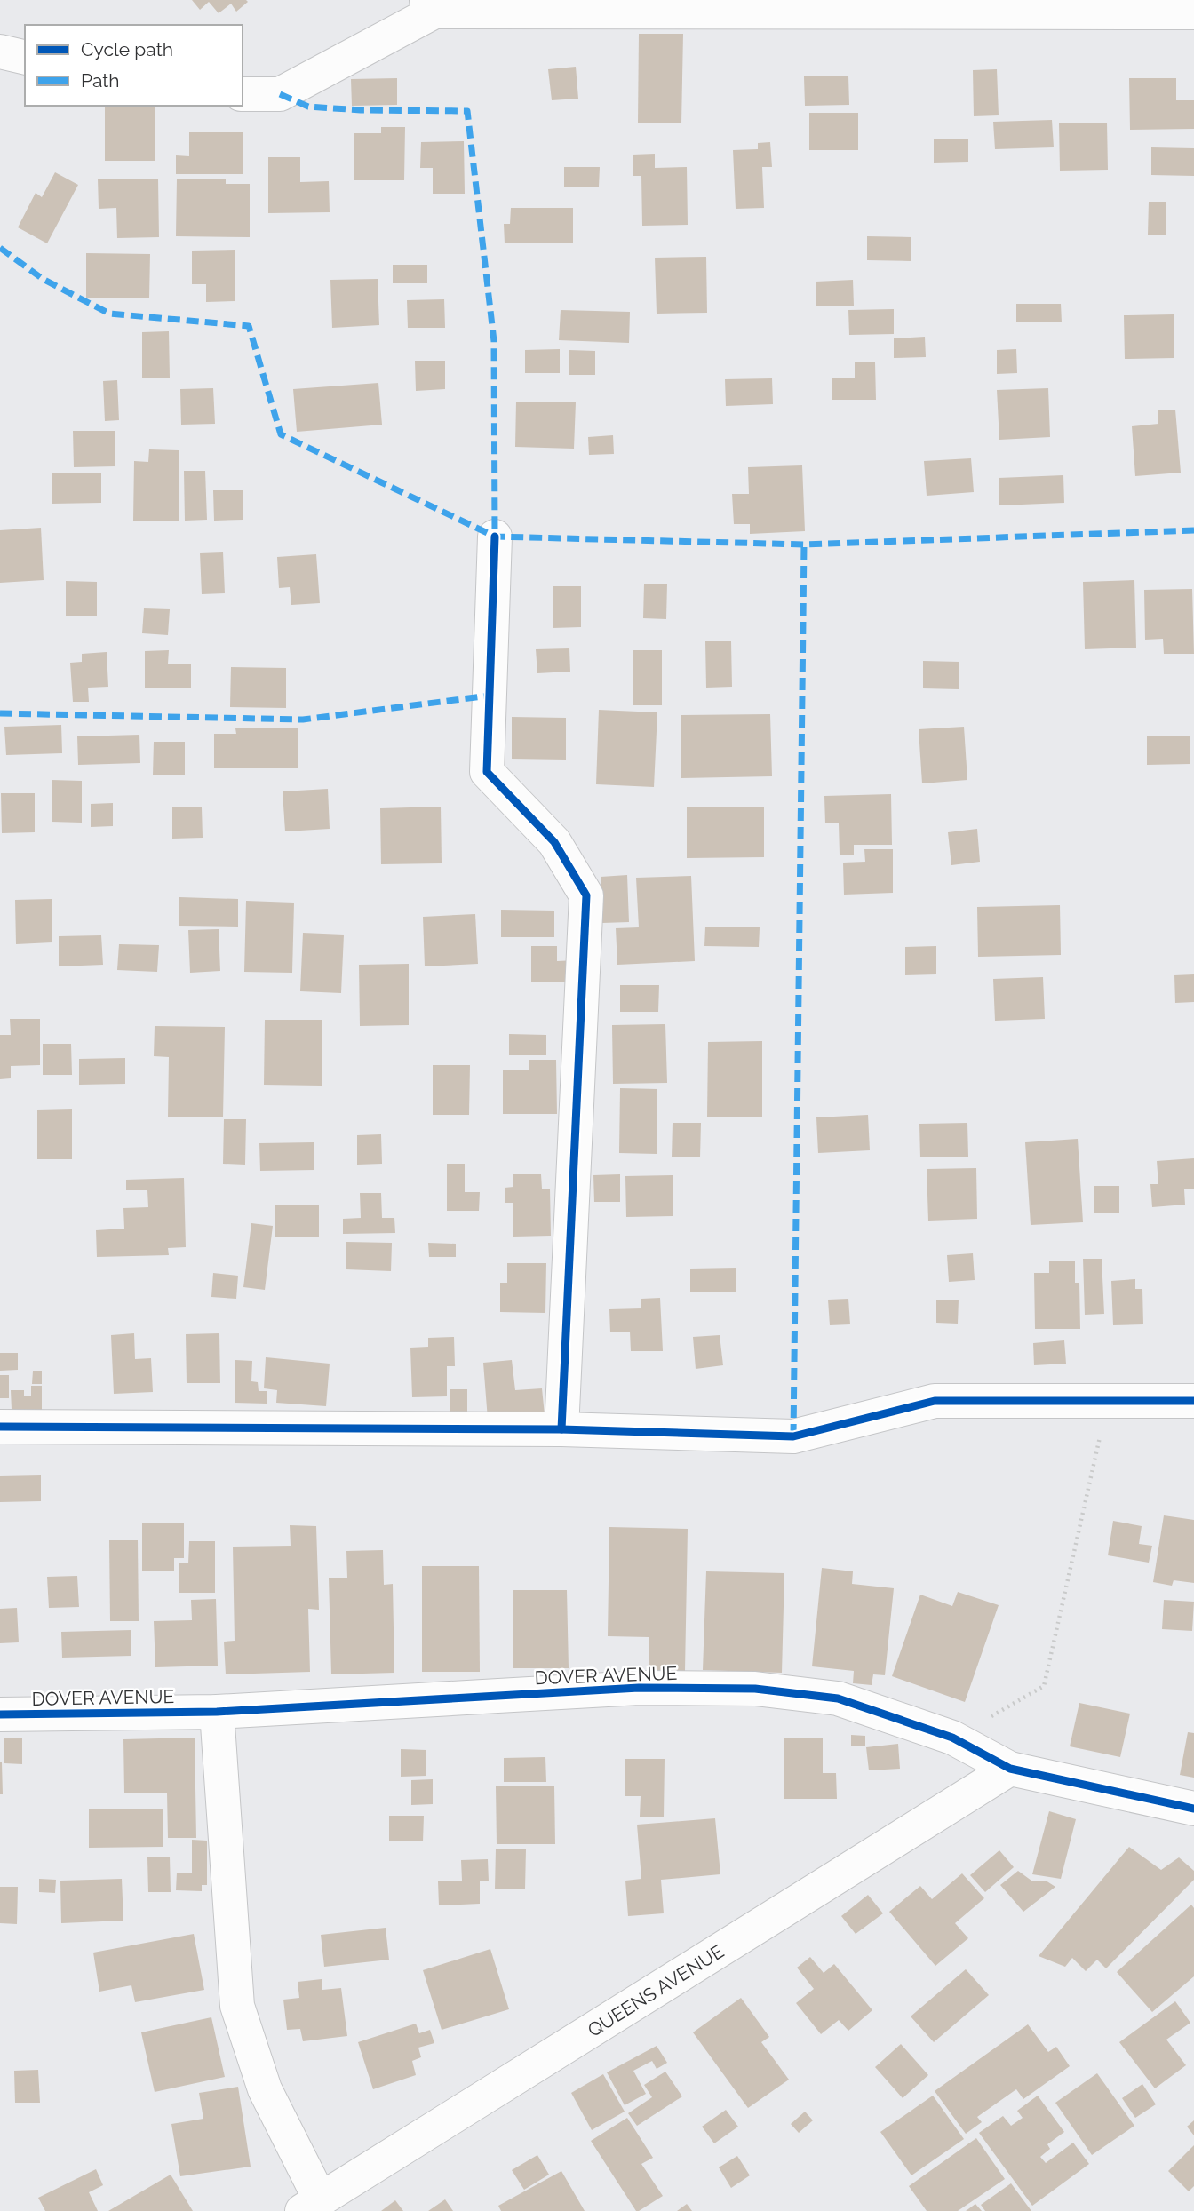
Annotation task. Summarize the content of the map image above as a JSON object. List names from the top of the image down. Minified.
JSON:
{"streets":{"street":["DOVER AVENUE","QUEENS AVENUE"]},"crossings":[["DOVER AVENUE","QUEENS AVENUE"]],"legend":["Cycle path","Path"]}
